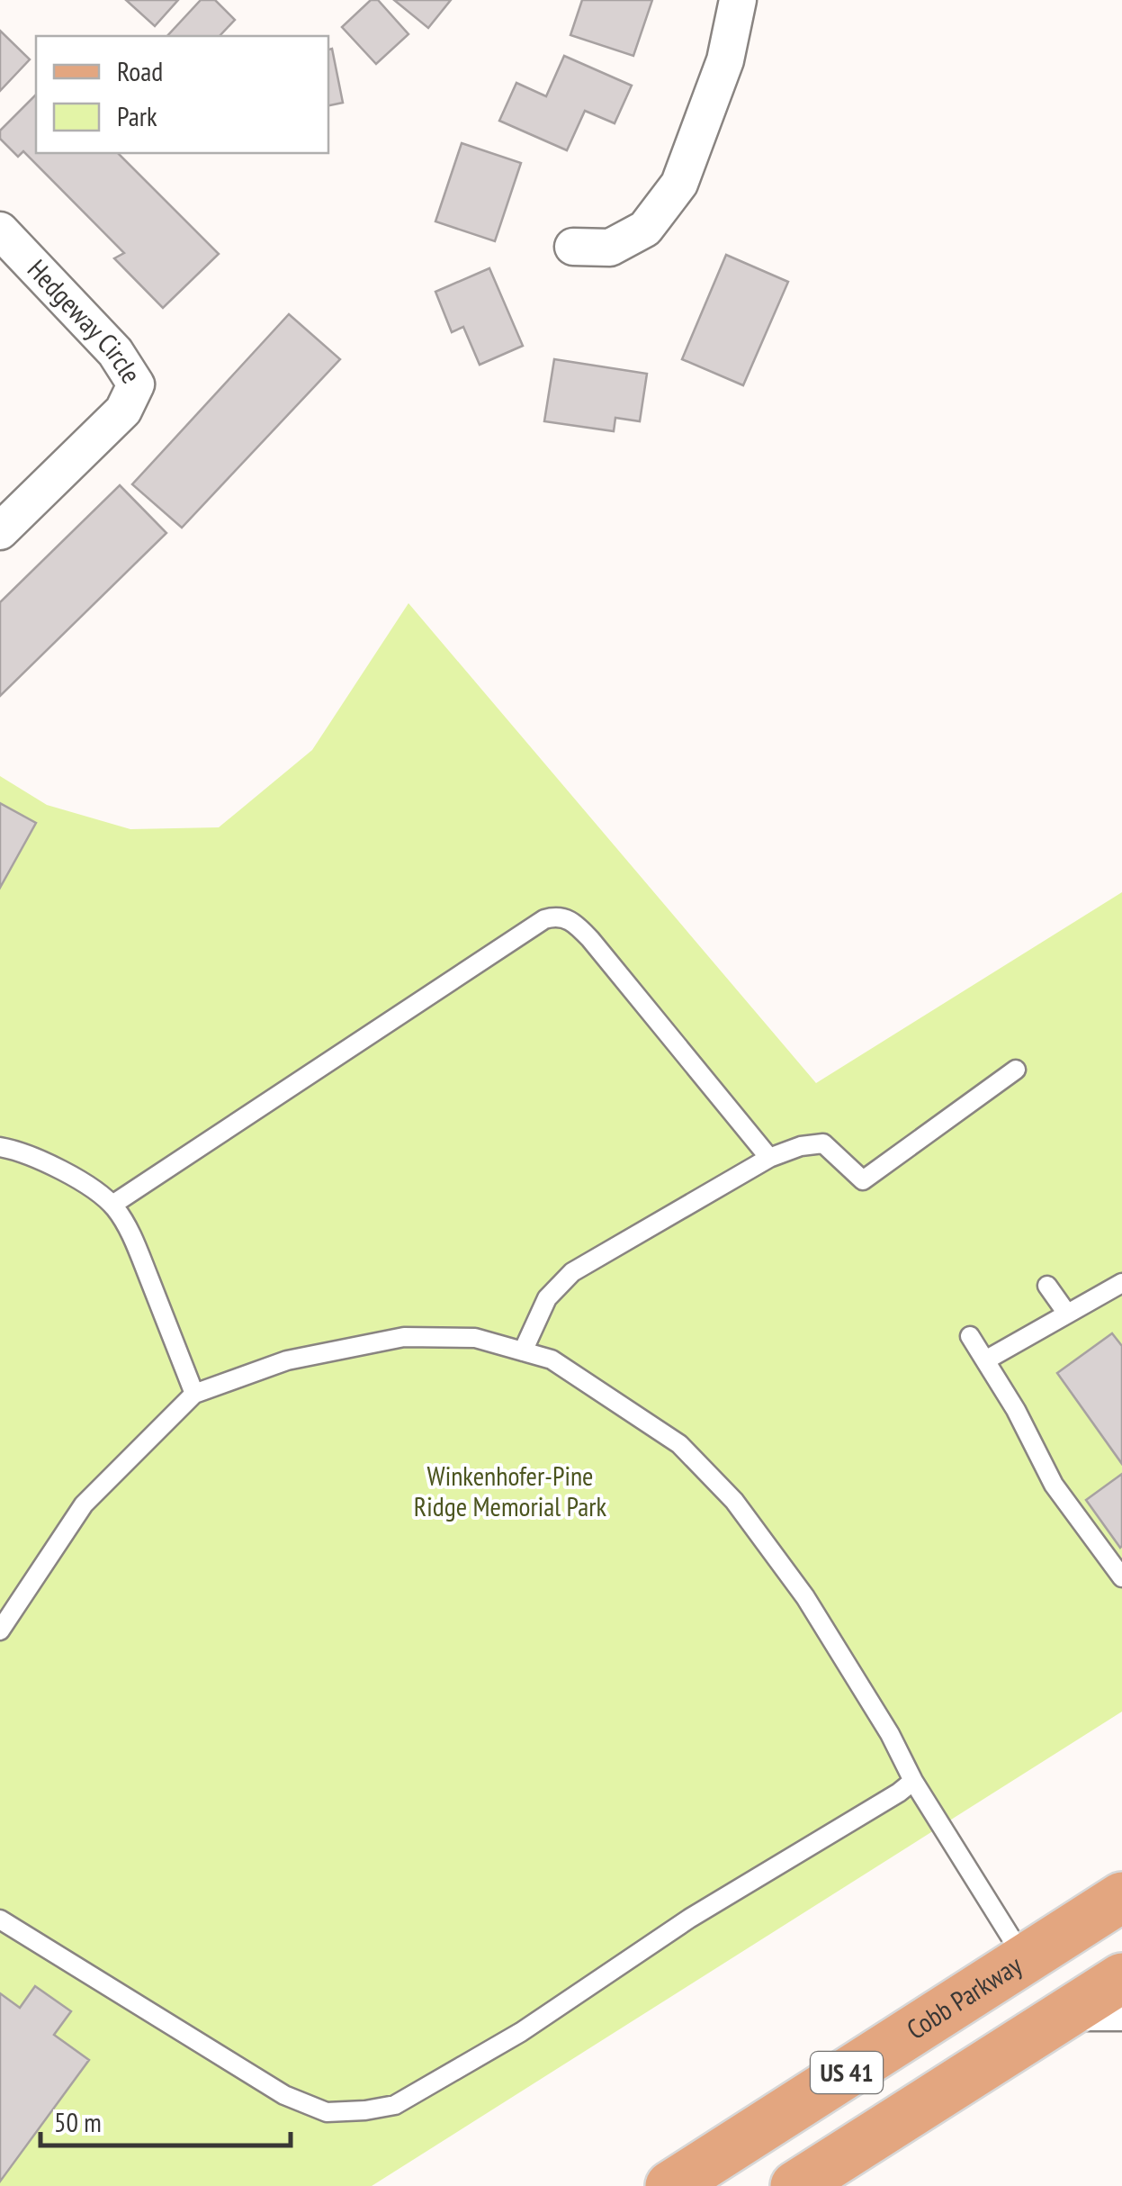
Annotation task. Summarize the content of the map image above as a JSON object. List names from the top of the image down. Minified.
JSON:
{"streets":{"main road":["Cobb Parkway","US 41"],"street":["Hedgeway Circle"]},"parks":["Winkenhofer-Pine Ridge Memorial Park"],"legend":["Road","Park"],"scale_bar":"50 m"}
